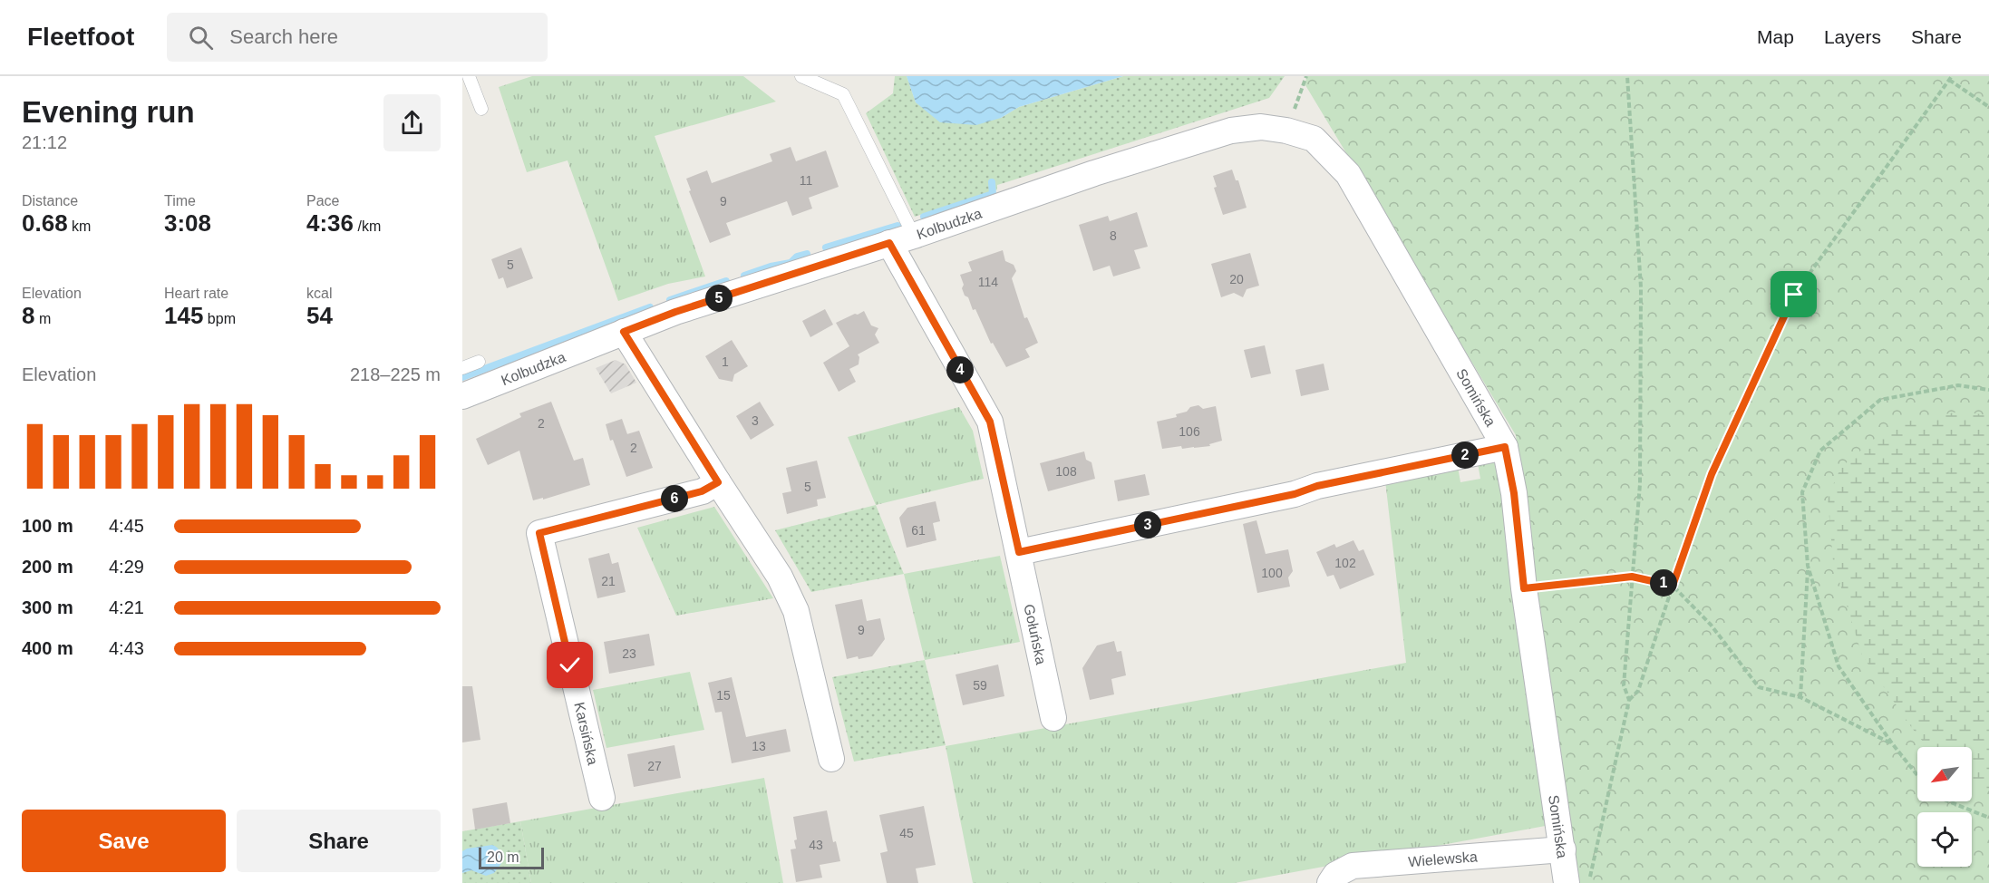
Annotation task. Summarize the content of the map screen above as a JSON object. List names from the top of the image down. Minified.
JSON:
{"streets":{"street":["Kolbudzka","Somińska","Gołuńska","Karsińska","Wielewska"]},"crossings":[["Kolbudzka","Somińska"],["Kolbudzka","Gołuńska"],["Somińska","Wielewska"]],"house_numbers":["11","9","8","5","20","114","1","3","2","106","2","108","5","61","102","100","21","9","23","59","15","13","27","45","43"],"scale_bar":"20 m","north":"bottom left","page":{"header":"Fleetfoot","search":"Search here","nav":["Map","Layers","Share"],"heading":["Evening run","21:12"],"stats":[["Distance","0.68 km"],["Time","3:08"],["Pace","4:36 /km"],["Elevation","8 m"],["Heart rate","145 bpm"],["kcal","54"]],"pins":["5","4","2","6","3","1"],"chart":["Elevation","218–225 m"],"list":[{"name":"100 m","note":"4:45"},{"name":"200 m","note":"4:29"},{"name":"300 m","note":"4:21"},{"name":"400 m","note":"4:43"}],"buttons":["Save","Share"],"scale":"20 m"}}
